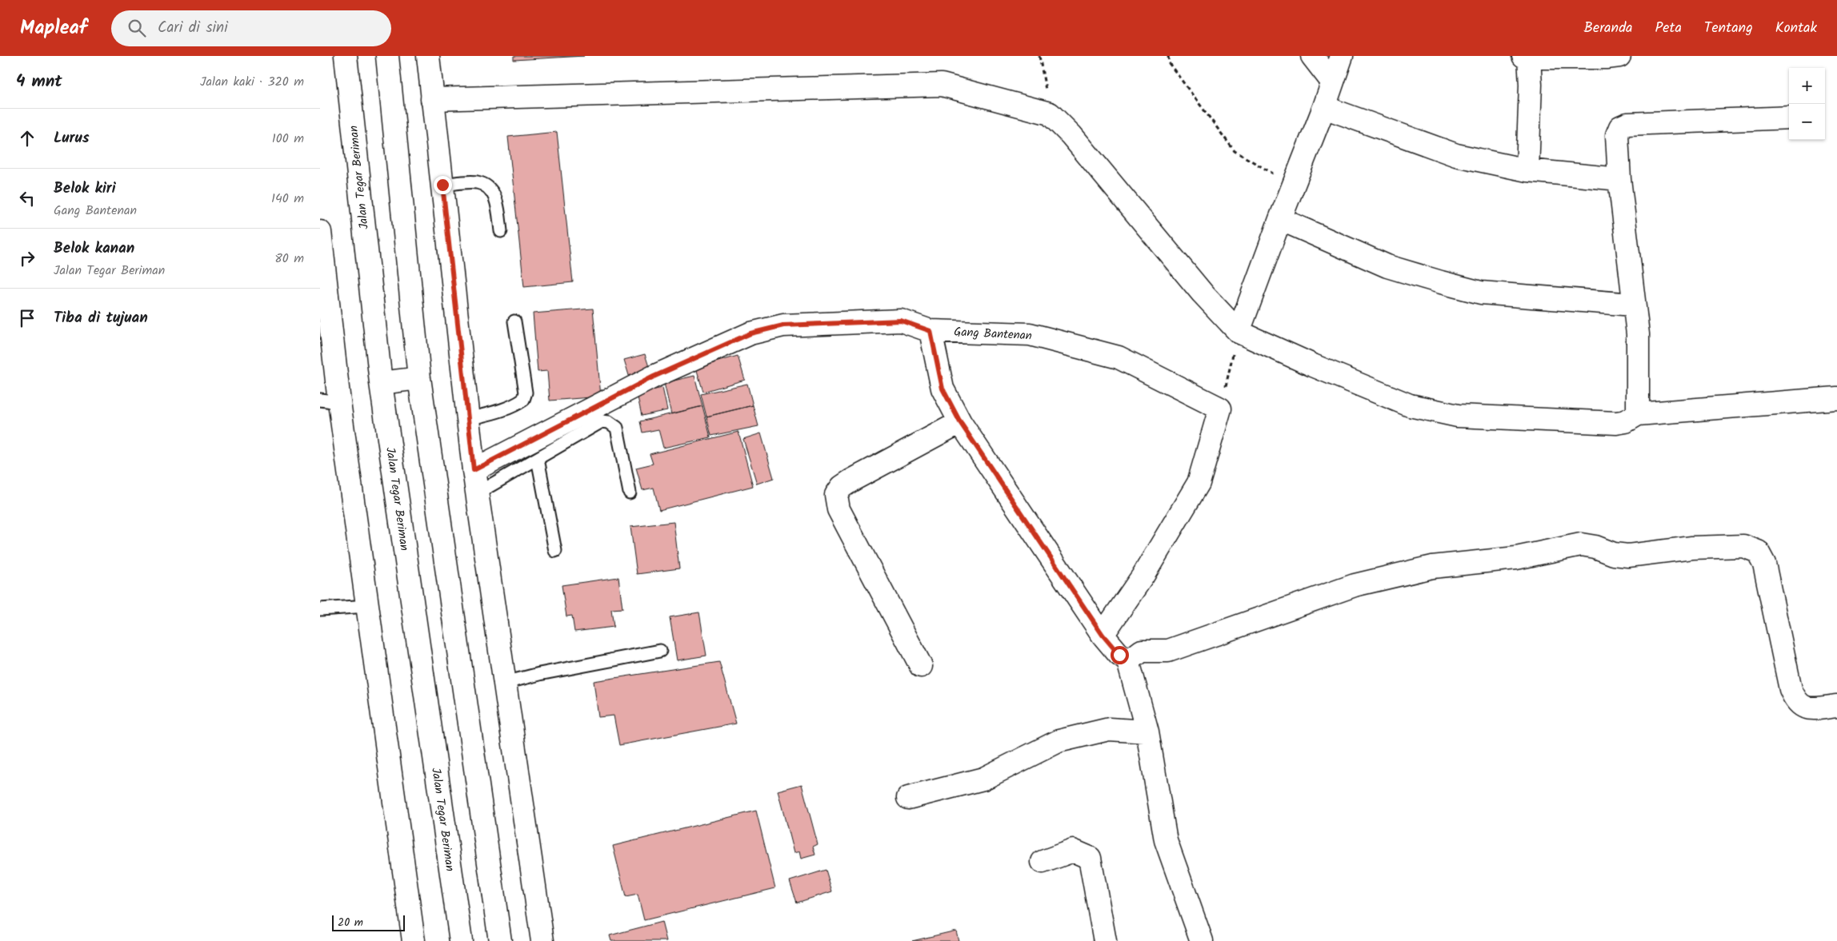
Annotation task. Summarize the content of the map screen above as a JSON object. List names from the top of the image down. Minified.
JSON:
{"streets":{"street":["Jalan Tegar Beriman","Gang Bantenan"]},"scale_bar":"20 m","page":{"header":"Mapleaf","search":"Cari di sini","nav":["Beranda","Peta","Tentang","Kontak"],"heading":["4 mnt","Jalan kaki · 320 m"],"map_buttons":["+","−"],"list":[["Lurus","100 m"],["Belok kiri","Gang Bantenan","140 m"],["Belok kanan","Jalan Tegar Beriman","80 m"],"Tiba di tujuan"],"scale":"20 m"}}
